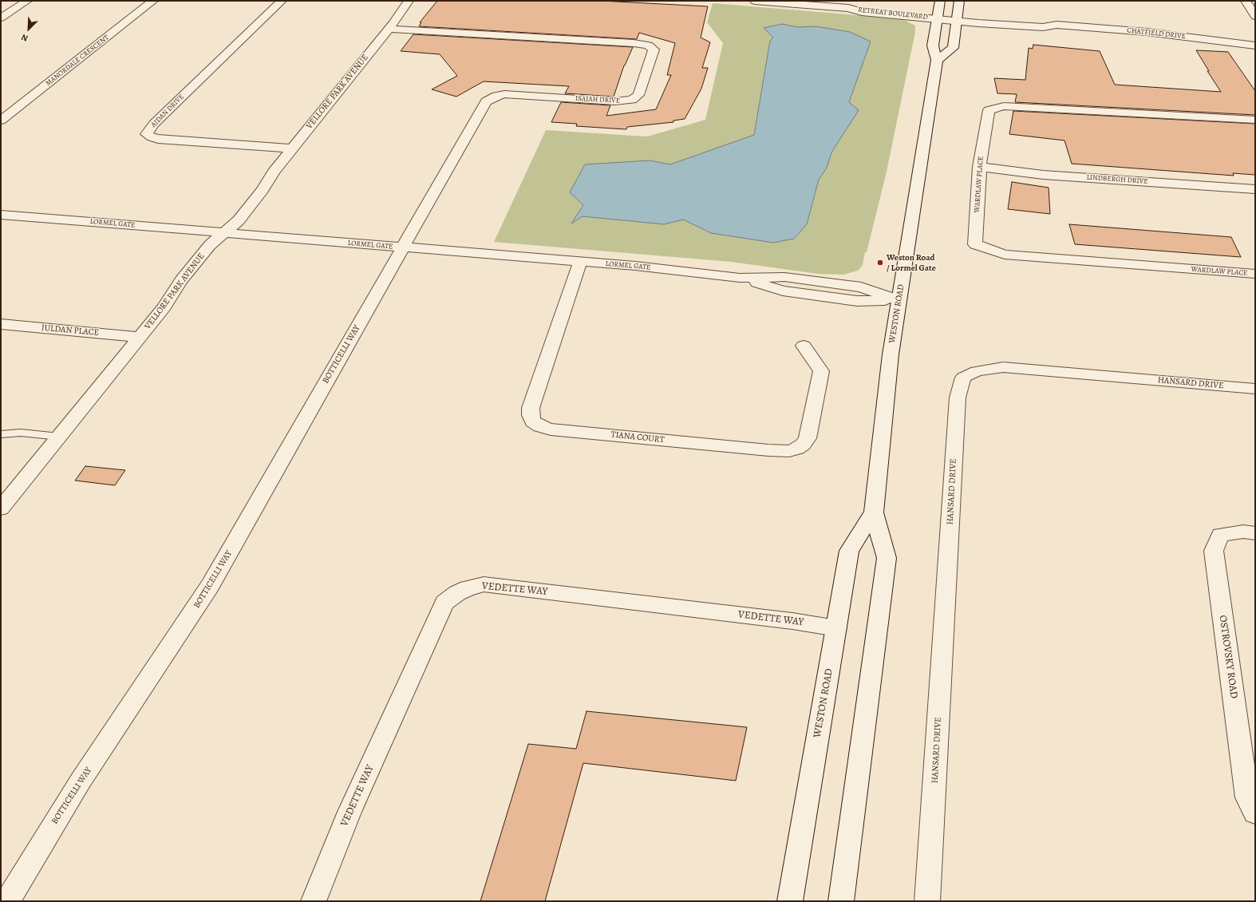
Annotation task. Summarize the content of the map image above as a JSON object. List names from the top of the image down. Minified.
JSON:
{"streets":{"street":["RETREAT BOULEVARD","CHATFIELD DRIVE","MANORDALE CRESCENT","VELLORE PARK AVENUE","ISAIAH DRIVE","AIDAN DRIVE","LINDBERGH DRIVE","WARDLAW PLACE","LORMEL GATE","WESTON ROAD","JULDAN PLACE","BOTTICELLI WAY","HANSARD DRIVE","TIANA COURT","VEDETTE WAY","OSTROVSKY ROAD"]},"crossings":[["RETREAT BOULEVARD","CHATFIELD DRIVE"],["RETREAT BOULEVARD","WESTON ROAD"],["CHATFIELD DRIVE","WESTON ROAD"],["VELLORE PARK AVENUE","ISAIAH DRIVE"],["VELLORE PARK AVENUE","AIDAN DRIVE"],["VELLORE PARK AVENUE","LORMEL GATE"],["VELLORE PARK AVENUE","JULDAN PLACE"],["ISAIAH DRIVE","LORMEL GATE"],["ISAIAH DRIVE","BOTTICELLI WAY"],["LINDBERGH DRIVE","WARDLAW PLACE"],["LORMEL GATE","WESTON ROAD"],["LORMEL GATE","BOTTICELLI WAY"],["LORMEL GATE","TIANA COURT"],["WESTON ROAD","VEDETTE WAY"]],"places":["Weston Road / Lormel Gate"],"north":"bottom left"}
